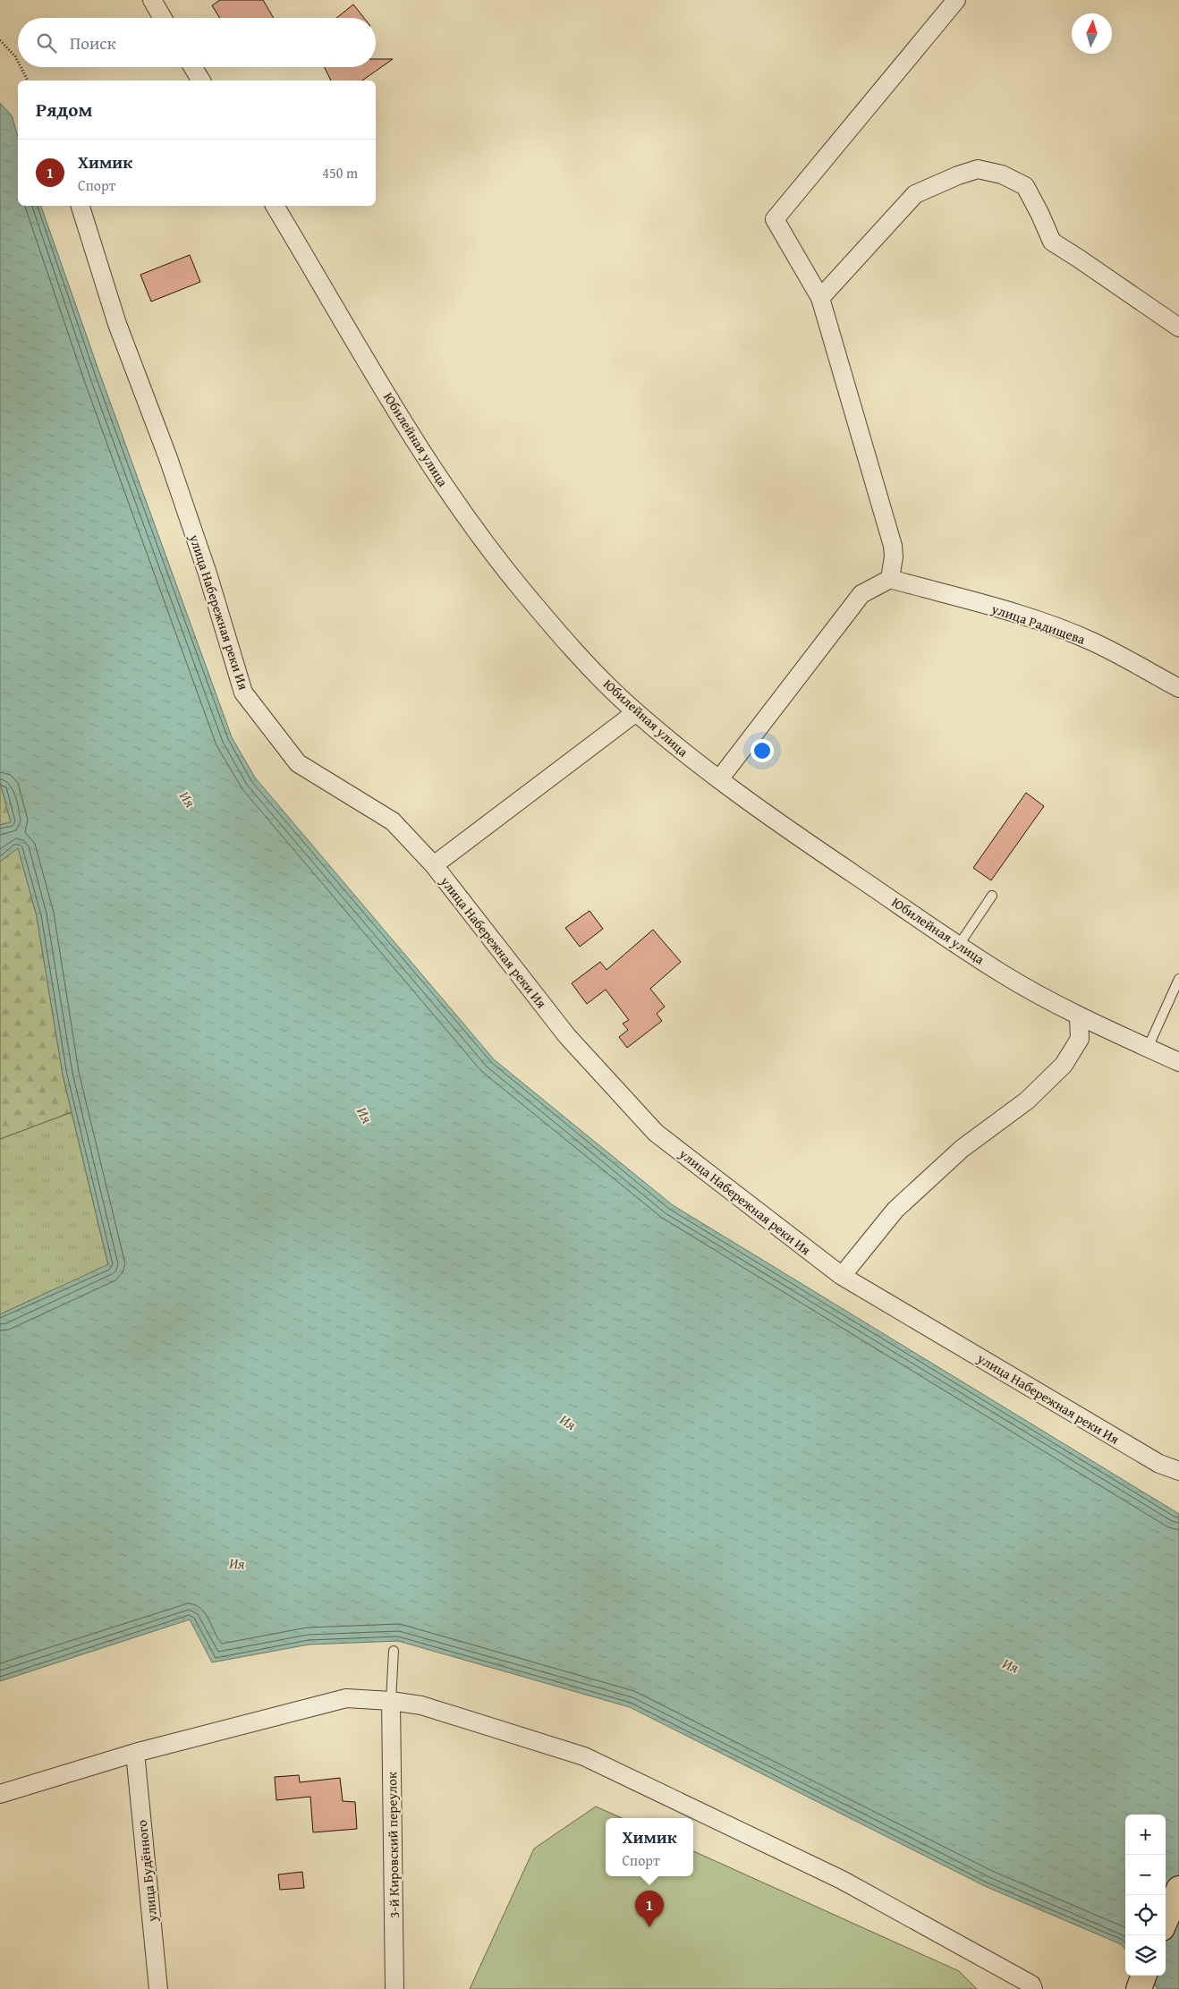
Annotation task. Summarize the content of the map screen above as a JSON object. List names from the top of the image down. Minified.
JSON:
{"streets":{"street":["Юбилейная улица","улица Набережная реки Ия","улица Радищева","3-й Кировский переулок","улица Будённого"]},"water":["Ия"],"north":"top","page":{"search":"Поиск","heading":"Рядом","list":[{"mark":"1","name":"Химик","note":"Спорт","value":"450 m"}],"map_buttons":["+","−"],"popup":["Химик","Спорт"],"pins":"1"}}
